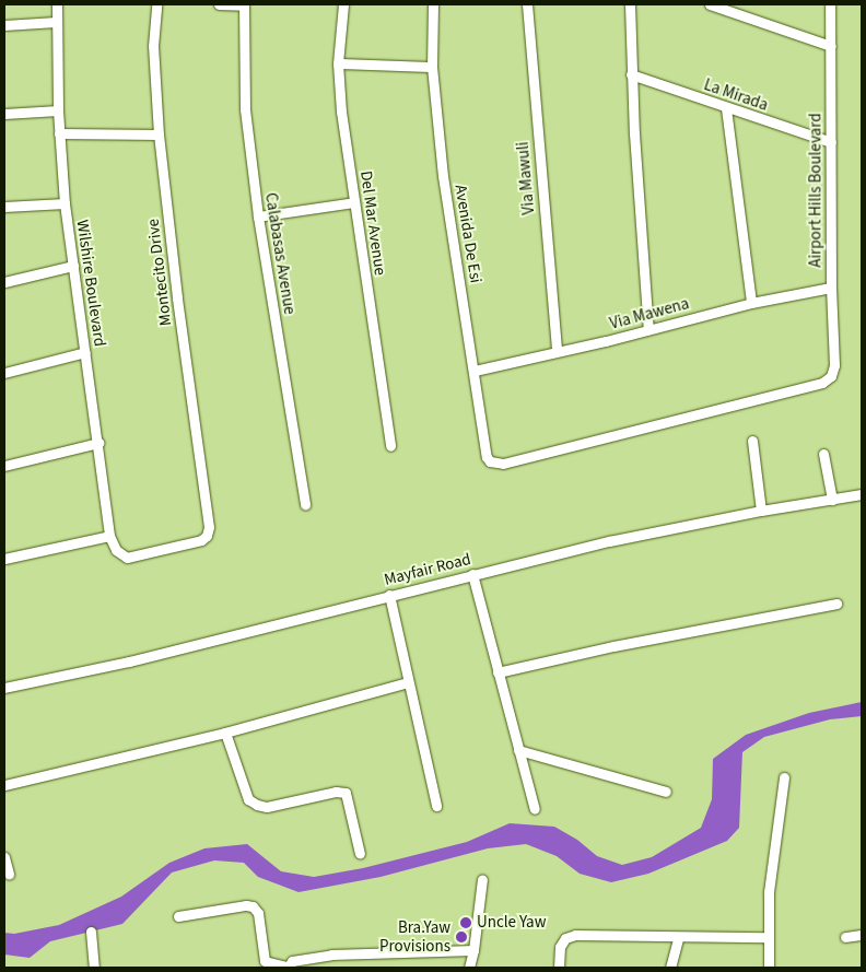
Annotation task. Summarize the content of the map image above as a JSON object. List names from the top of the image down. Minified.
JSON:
{"streets":{"street":["La Mirada","Via Mawuli","Airport Hills Boulevard","Del Mar Avenue","Avenida De Esi","Calabasas Avenue","Montecito Drive","Wilshire Boulevard","Via Mawena","Mayfair Road"]},"crossings":[["La Mirada","Airport Hills Boulevard"],["Via Mawuli","Via Mawena"],["Airport Hills Boulevard","Avenida De Esi"],["Airport Hills Boulevard","Via Mawena"],["Avenida De Esi","Via Mawena"],["Montecito Drive","Wilshire Boulevard"]],"places":["Uncle Yaw","Bra.Yaw Provisions"]}
